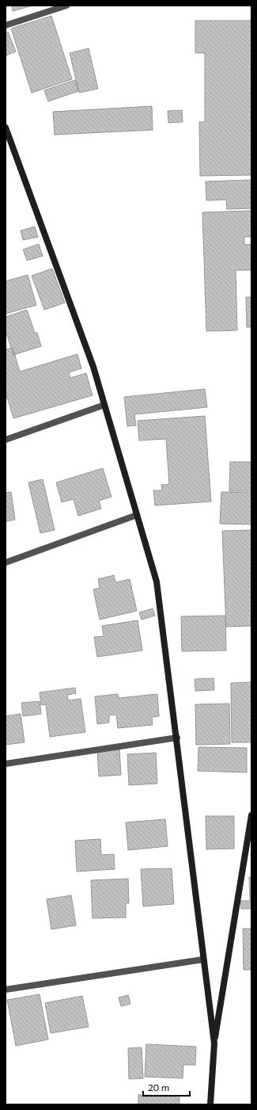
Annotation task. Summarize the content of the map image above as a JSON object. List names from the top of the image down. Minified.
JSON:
{"scale_bar":"20 m"}
